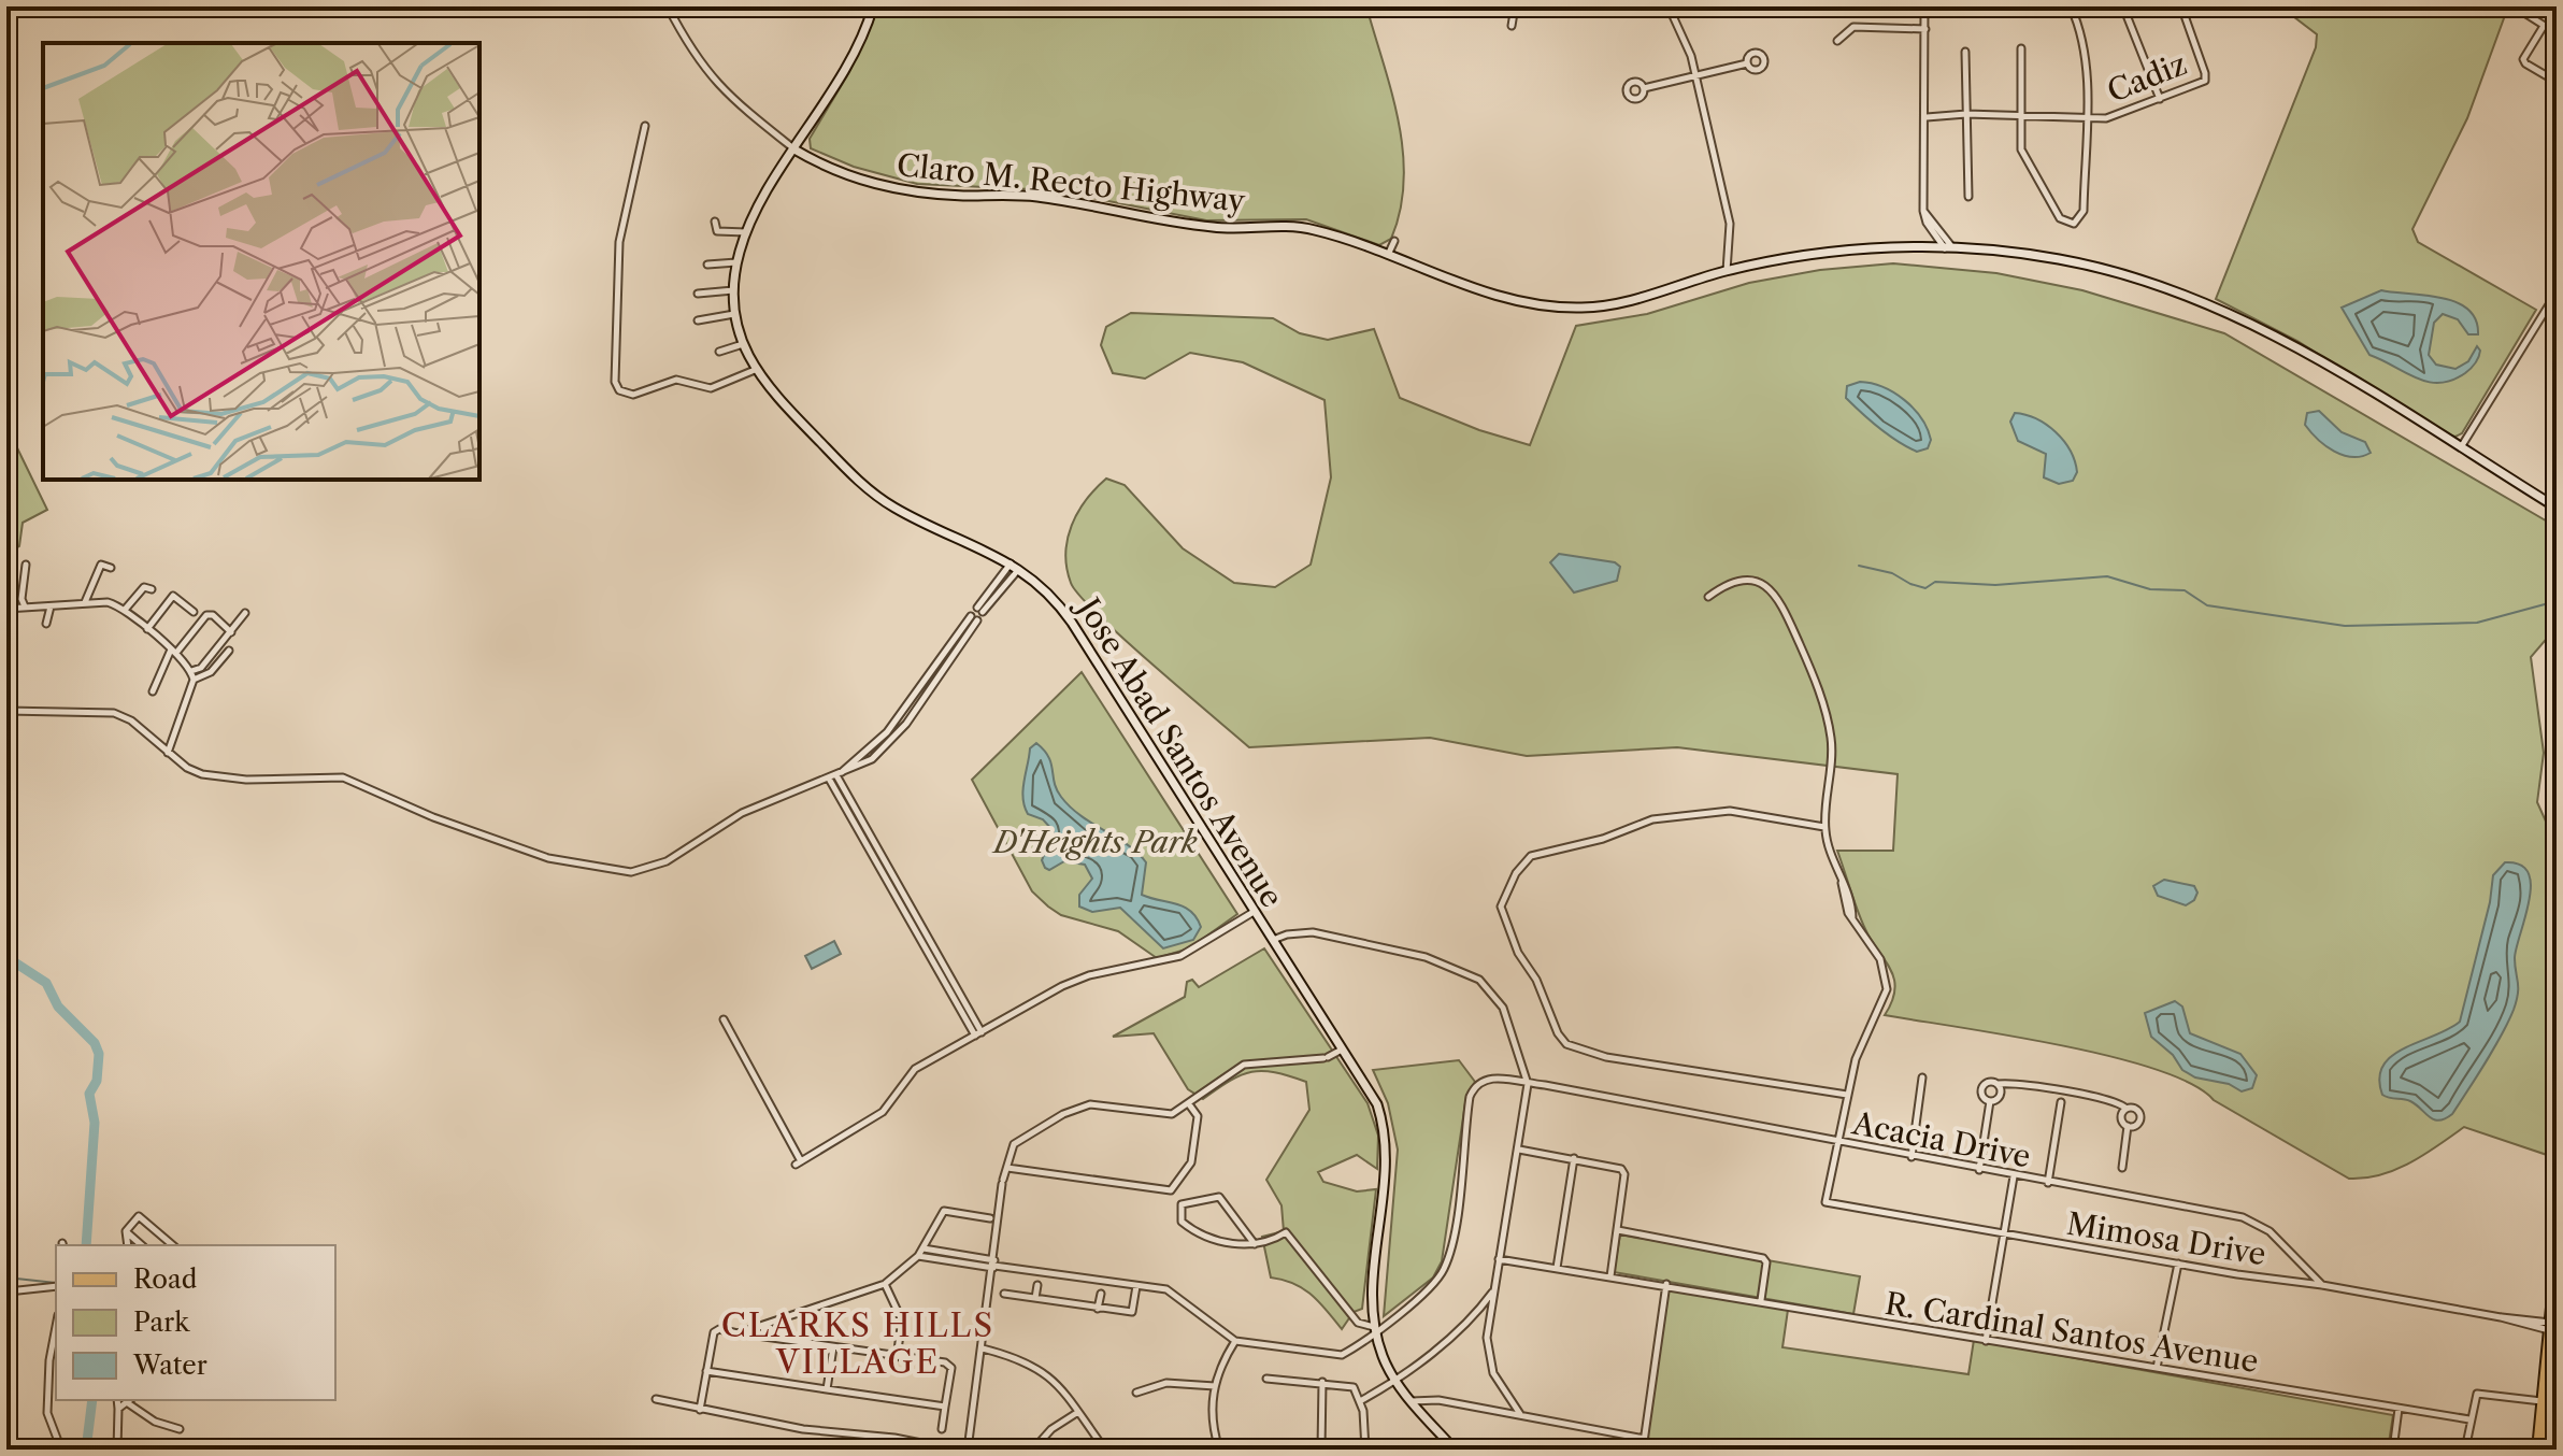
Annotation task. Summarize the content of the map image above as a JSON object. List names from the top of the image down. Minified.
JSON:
{"streets":{"main road":["Claro M. Recto Highway","Jose Abad Santos Avenue"],"street":["Cadiz","Acacia Drive","Mimosa Drive","R. Cardinal Santos Avenue"]},"crossings":[["Claro M. Recto Highway","Jose Abad Santos Avenue"],["Jose Abad Santos Avenue","Acacia Drive"],["Acacia Drive","Mimosa Drive"]],"districts":["CLARKS HILLS VILLAGE"],"parks":["D'Heights Park"],"legend":["Road","Park","Water"]}
